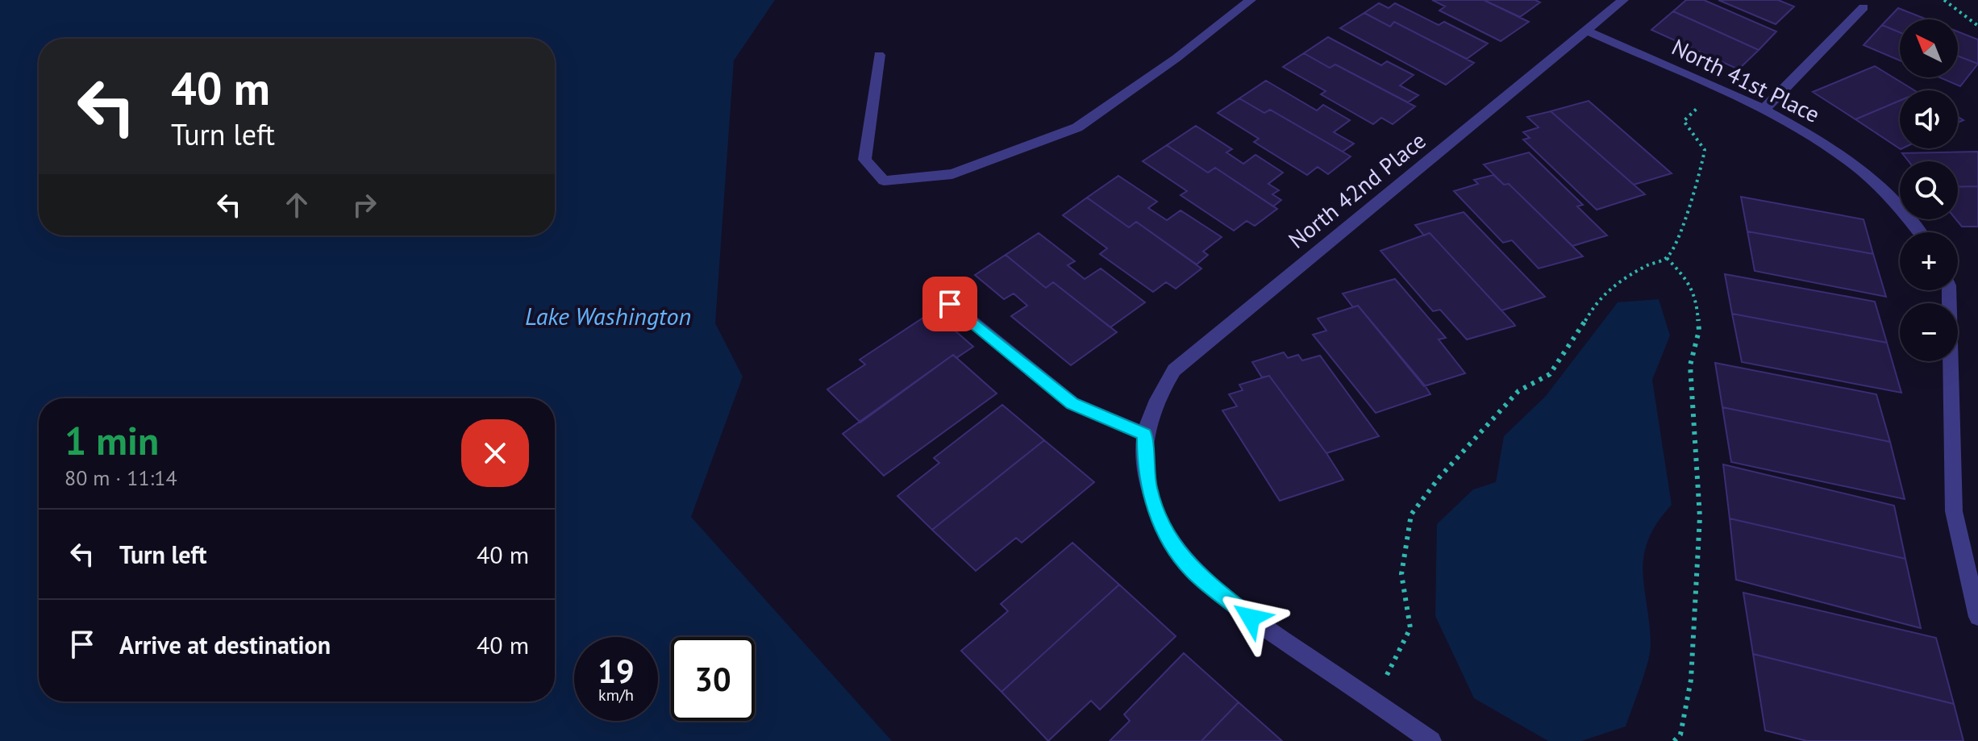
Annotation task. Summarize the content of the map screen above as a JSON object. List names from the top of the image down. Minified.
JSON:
{"streets":{"street":["North 41st Place","North 42nd Place"]},"crossings":[["North 41st Place","North 42nd Place"]],"water":["Lake Washington"],"north":"top left","page":{"map_buttons":["+","−"],"turn":["40 m","Turn left"],"heading":["1 min","80 m · 11:14"],"list":[{"name":"Turn left","value":"40 m"},{"name":"Arrive at destination","value":"40 m"}],"speed":"19 km/h","limit":"30"}}
